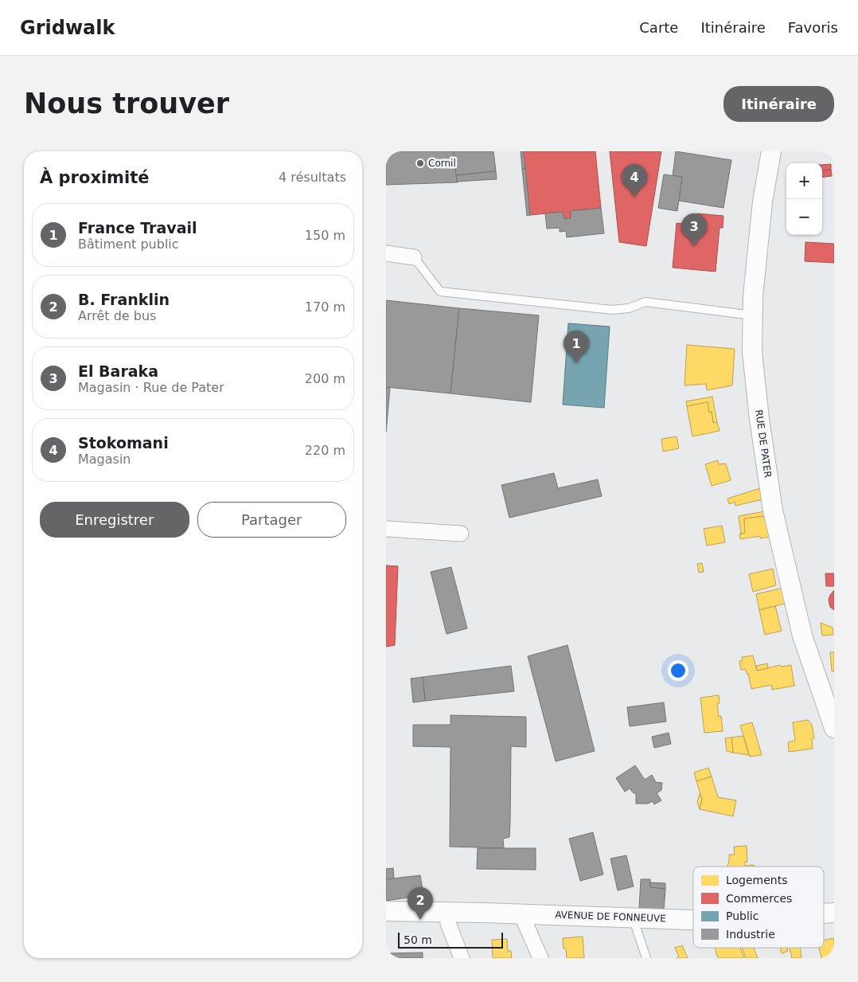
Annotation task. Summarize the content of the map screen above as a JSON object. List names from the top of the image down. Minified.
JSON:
{"streets":{"street":["RUE DE PATER","AVENUE DE FONNEUVE"]},"places":["Cornil"],"legend":["Logements","Commerces","Public","Industrie"],"scale_bar":"50 m","page":{"header":"Gridwalk","nav":["Carte","Itinéraire","Favoris"],"buttons":["Itinéraire",["Enregistrer","Partager"]],"title":"Nous trouver","heading":["À proximité","4 résultats"],"map_buttons":["+","−"],"pins":["4","3","1","2"],"list":[{"mark":"1","name":"France Travail","note":"Bâtiment public","value":"150 m"},{"mark":"2","name":"B. Franklin","note":"Arrêt de bus","value":"170 m"},{"mark":"3","name":"El Baraka","note":"Magasin · Rue de Pater","value":"200 m"},{"mark":"4","name":"Stokomani","note":"Magasin","value":"220 m"}],"scale":"50 m"}}
